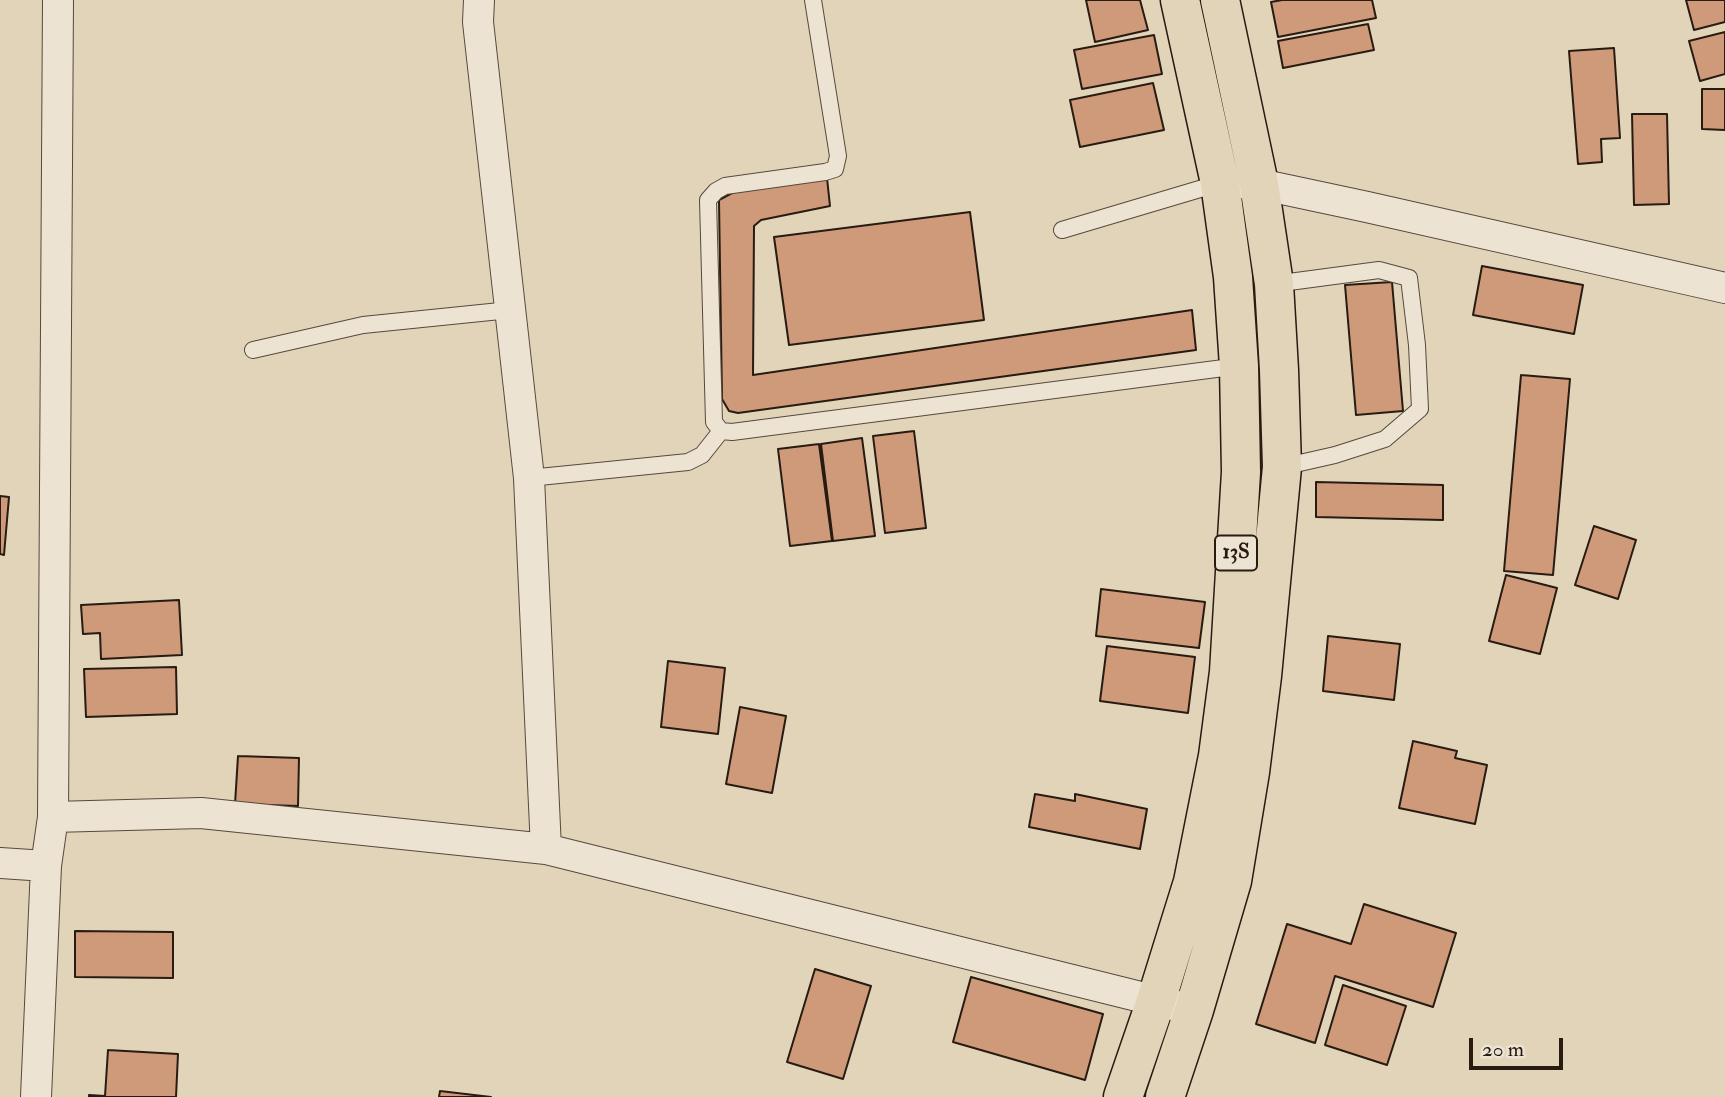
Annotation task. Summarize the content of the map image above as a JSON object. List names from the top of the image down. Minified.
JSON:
{"streets":{"highway":["13S"]},"scale_bar":"20 m"}
